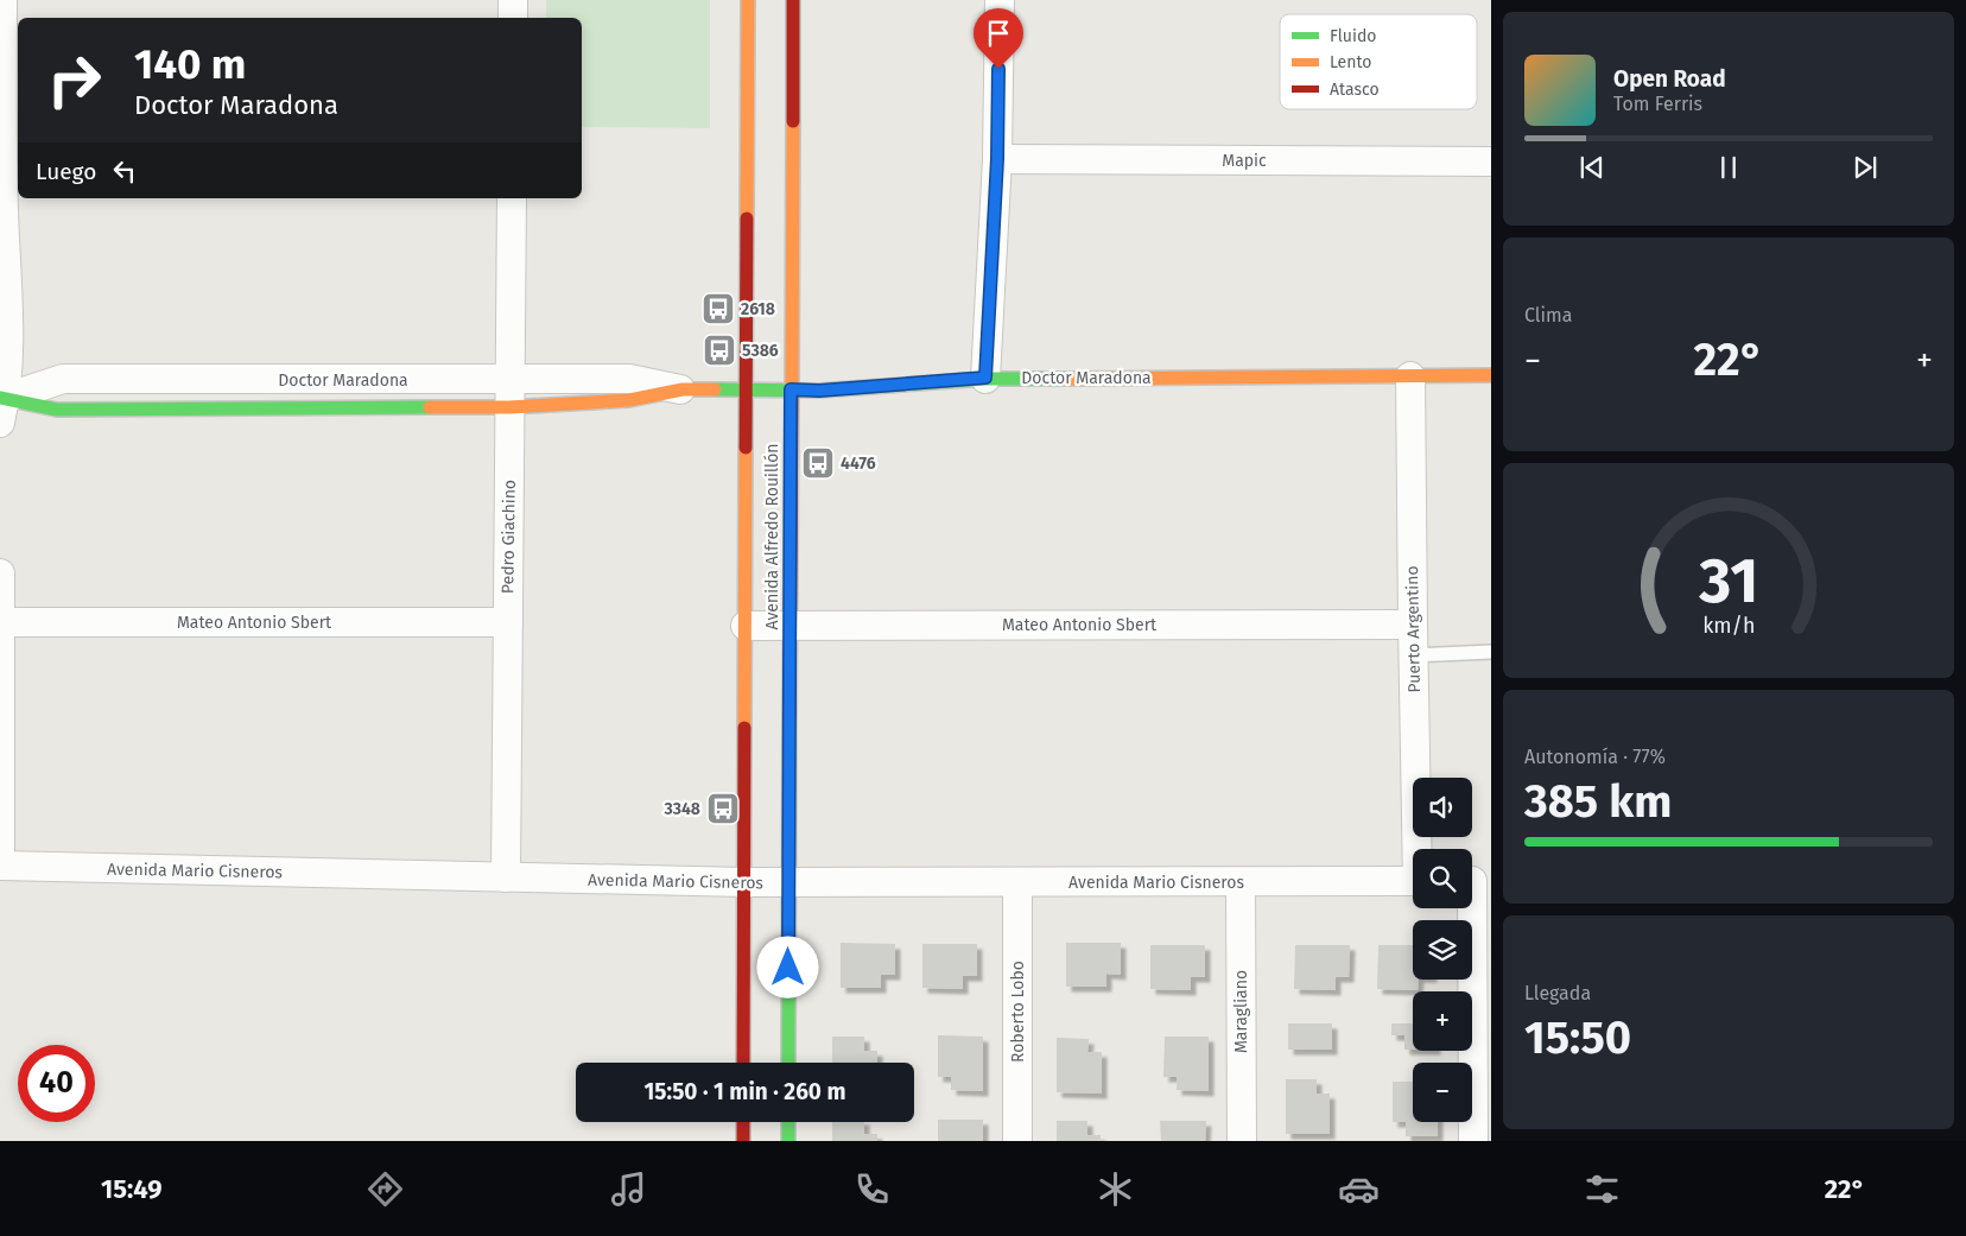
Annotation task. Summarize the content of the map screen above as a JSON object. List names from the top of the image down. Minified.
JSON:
{"streets":{"street":["Mapic","Doctor Maradona","Pedro Giachino","Avenida Alfredo Rouillón","Mateo Antonio Sbert","Puerto Argentino","Avenida Mario Cisneros","Roberto Lobo","Maragliano"]},"crossings":[["Doctor Maradona","Pedro Giachino"],["Doctor Maradona","Avenida Alfredo Rouillón"],["Doctor Maradona","Puerto Argentino"],["Pedro Giachino","Mateo Antonio Sbert"],["Pedro Giachino","Avenida Mario Cisneros"],["Avenida Alfredo Rouillón","Mateo Antonio Sbert"],["Avenida Alfredo Rouillón","Avenida Mario Cisneros"],["Mateo Antonio Sbert","Puerto Argentino"],["Avenida Mario Cisneros","Roberto Lobo"],["Avenida Mario Cisneros","Maragliano"]],"places":{"bus stop":["2618","5386","4476","3348"]},"legend":["Fluido","Lento","Atasco"],"page":{"turn":["140 m","Doctor Maradona"],"song":["Open Road","Tom Ferris"],"then":"Luego","tile":["Clima",["Autonomía · 77%","385 km"],["Llegada","15:50"]],"heat":["−","22°","+"],"map_buttons":["+","−"],"limit":"40","trip":"15:50 · 1 min · 260 m","tabs":["15:49","22°"],"gauge":["31","km/h"]}}
